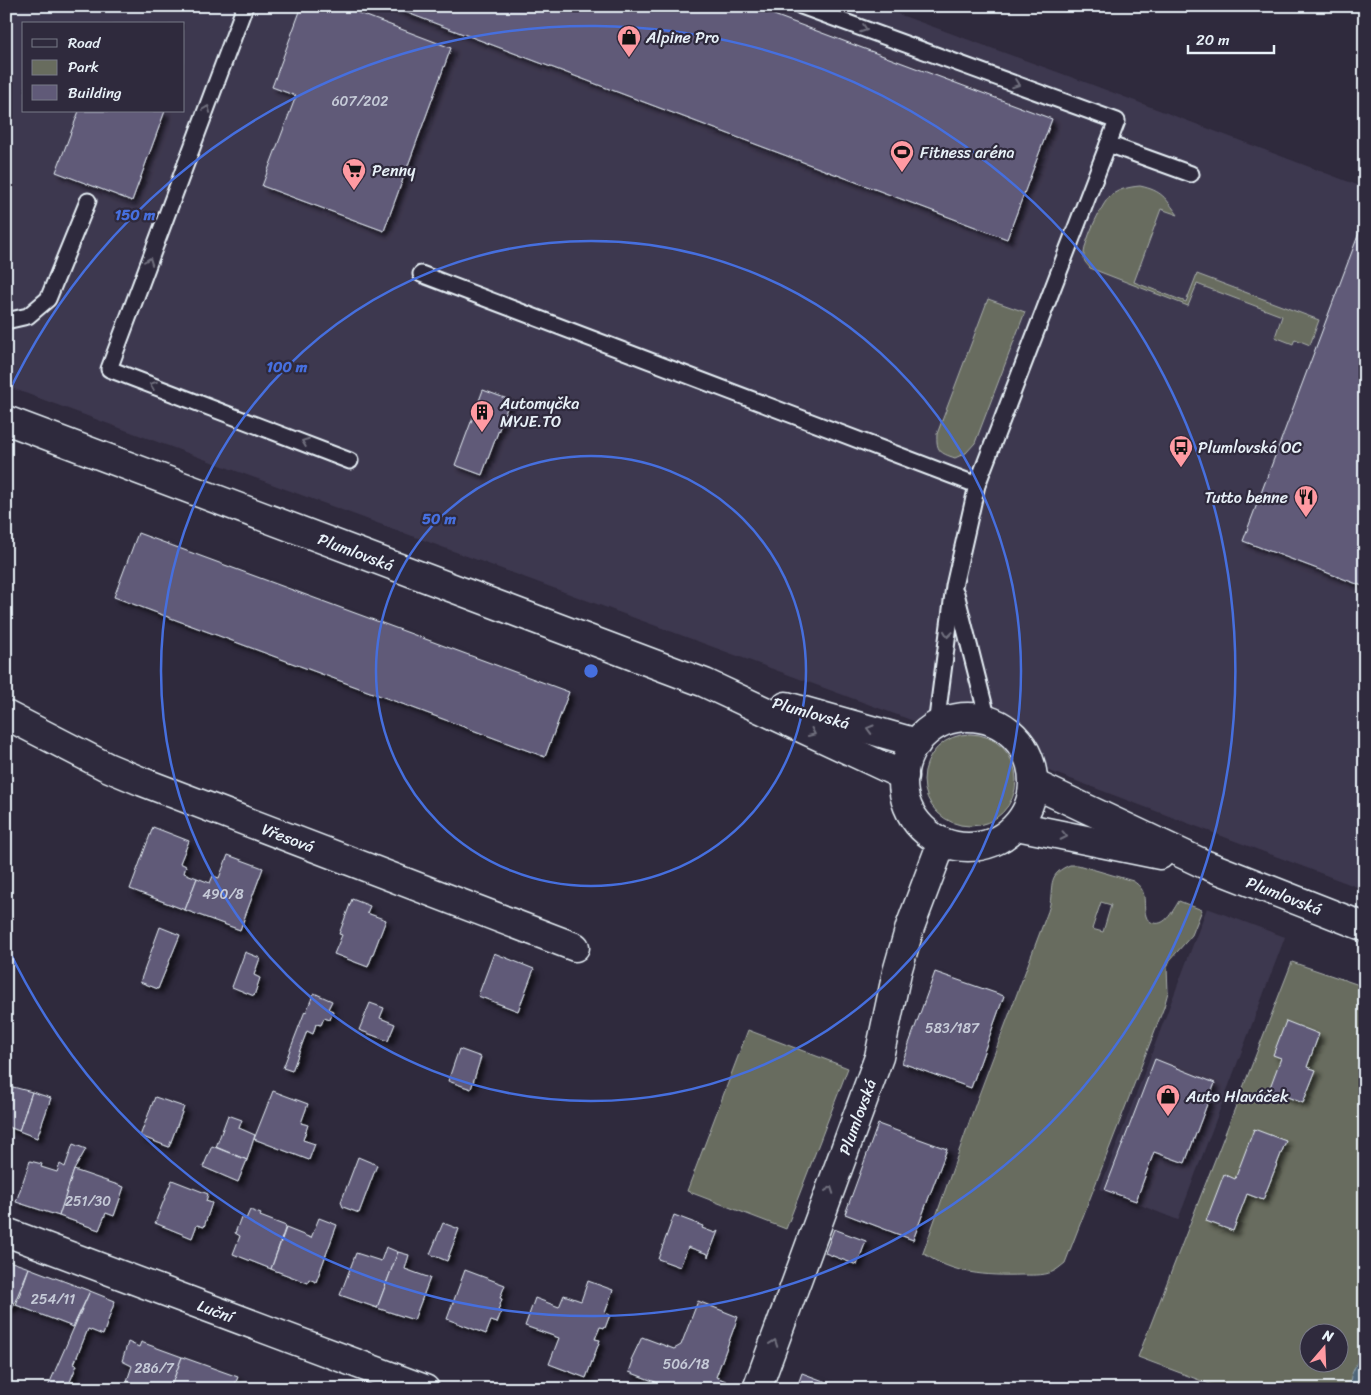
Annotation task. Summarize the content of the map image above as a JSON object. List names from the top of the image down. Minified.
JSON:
{"streets":{"main road":["Plumlovská","Vřesová","Luční"]},"places":{"shop":["Alpine Pro","Auto Hlaváček"],"sports":["Fitness aréna"],"supermarket":["Penny"],"building":["Automyčka MYJE.TO"],"bus stop":["Plumlovská OC"],"restaurant":["Tutto benne"]},"house_numbers":["607/202","490/8","583/187","251/30","254/11","506/18","286/7"],"legend":["Road","Park","Building"],"scale_bar":"20 m","north":"top","rings":["150 m","100 m","50 m"]}
